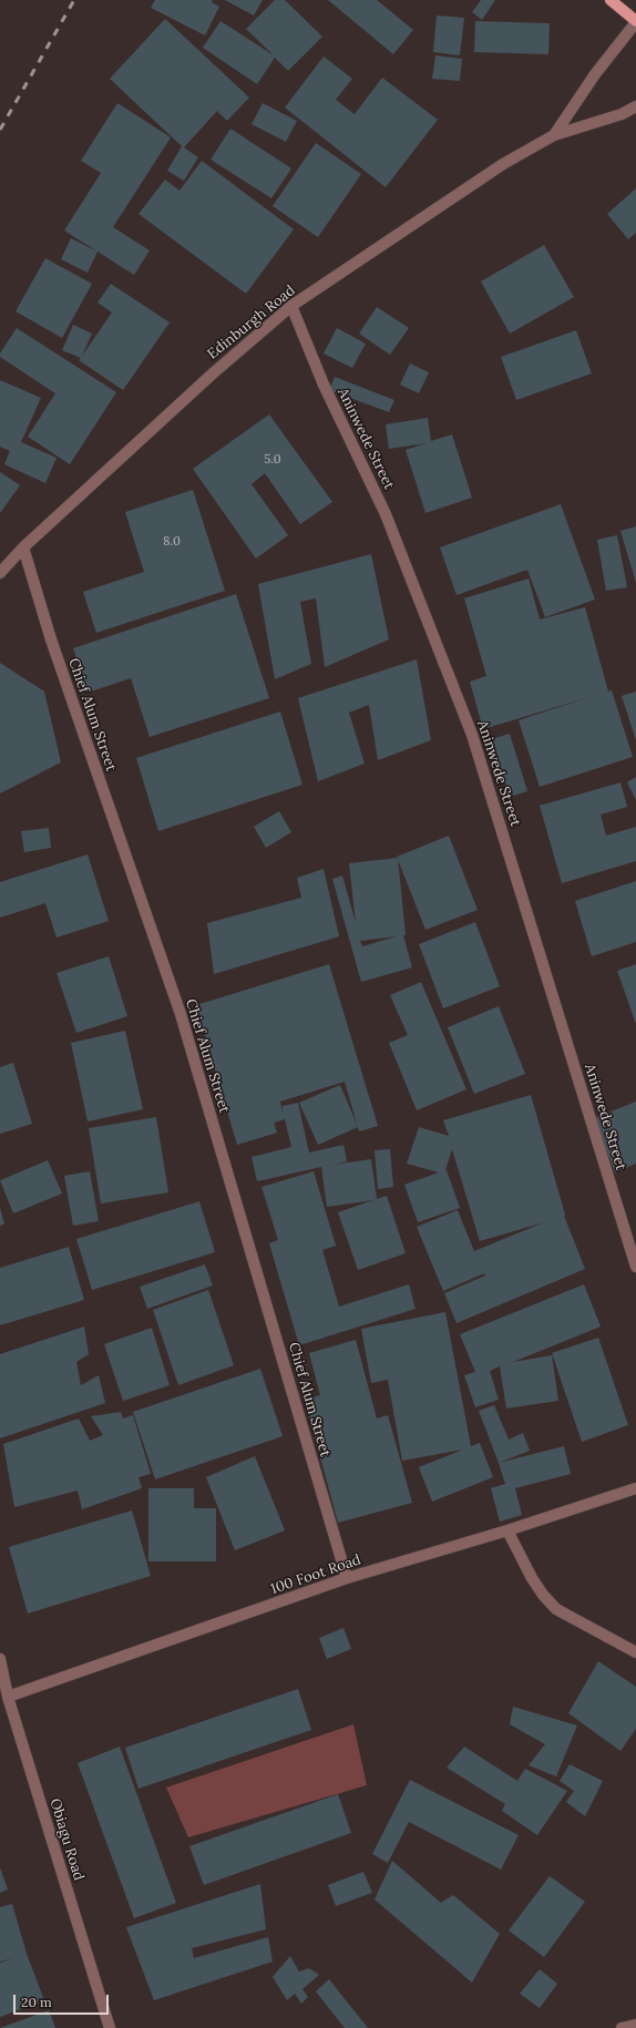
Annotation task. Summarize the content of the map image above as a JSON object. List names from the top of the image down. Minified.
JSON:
{"streets":{"street":["Edinburgh Road","Aninwede Street","Chief Alum Street","100 Foot Road","Obiagu Road"]},"crossings":[["Edinburgh Road","Aninwede Street"],["Edinburgh Road","Chief Alum Street"],["Chief Alum Street","100 Foot Road"],["100 Foot Road","Obiagu Road"]],"house_numbers":["5.0","8.0"],"scale_bar":"20 m"}
